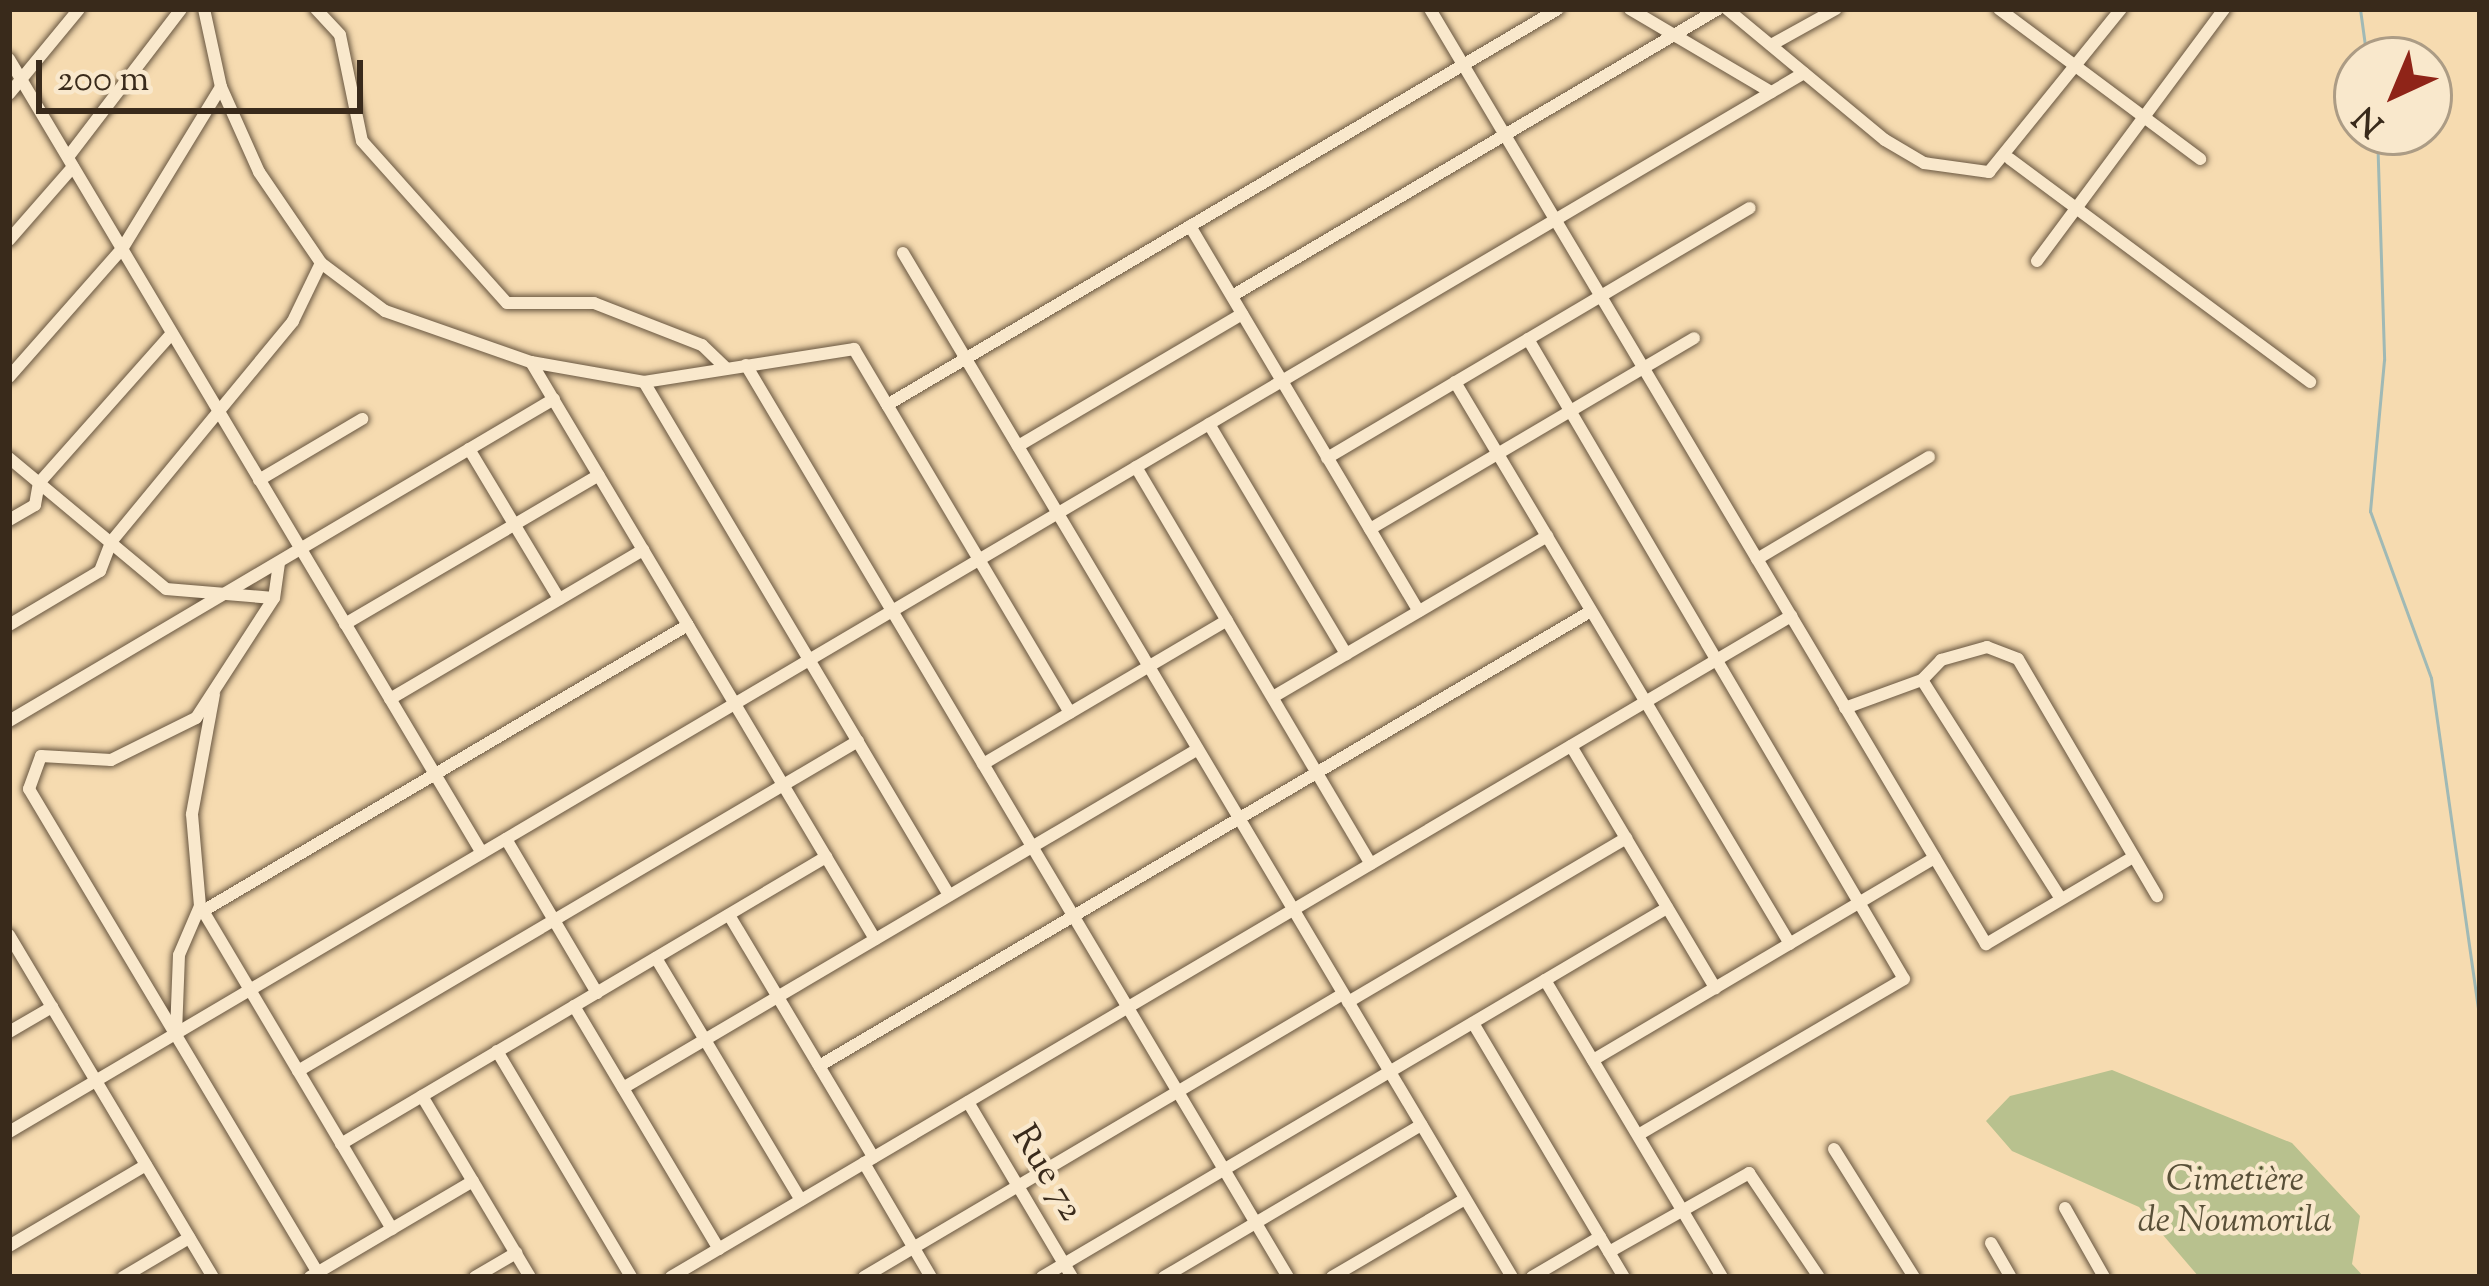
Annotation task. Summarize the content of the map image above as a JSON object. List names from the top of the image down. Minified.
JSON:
{"streets":{"street":["Rue 72"]},"parks":["Cimetière de Noumorila"],"scale_bar":"200 m","north":"bottom left"}
